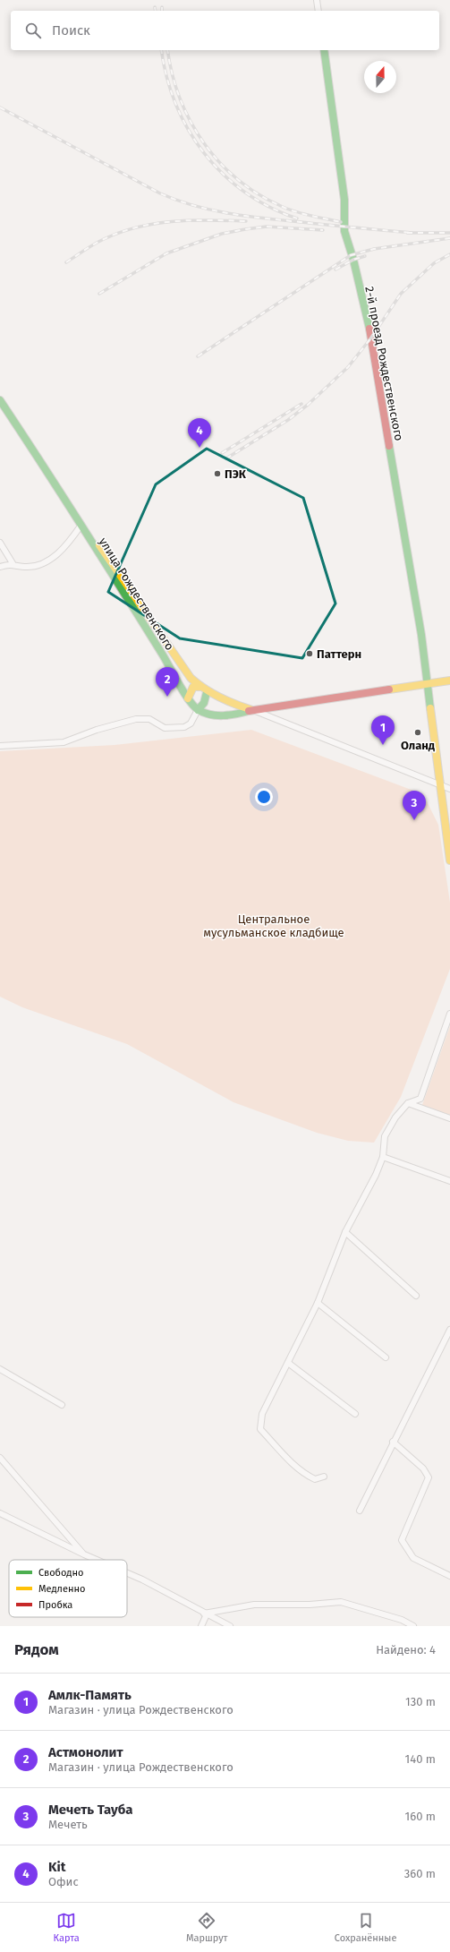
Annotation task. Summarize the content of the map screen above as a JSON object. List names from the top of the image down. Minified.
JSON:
{"streets":{"main road":["2-й проезд Рождественского","улица Рождественского"]},"parks":["Центральное мусульманское кладбище"],"places":["ПЭК","Паттерн","Оланд"],"legend":["Свободно","Медленно","Пробка"],"north":"top","page":{"search":"Поиск","pins":["4","2","1","3"],"heading":["Рядом","Найдено: 4"],"list":[{"mark":"1","name":"Амлк-Память","note":"Магазин · улица Рождественского","value":"130 m"},{"mark":"2","name":"Астмонолит","note":"Магазин · улица Рождественского","value":"140 m"},{"mark":"3","name":"Мечеть Тауба","note":"Мечеть","value":"160 m"},{"mark":"4","name":"Kit","note":"Офис","value":"360 m"}],"nav":["Карта","Маршрут","Сохранённые"]}}
